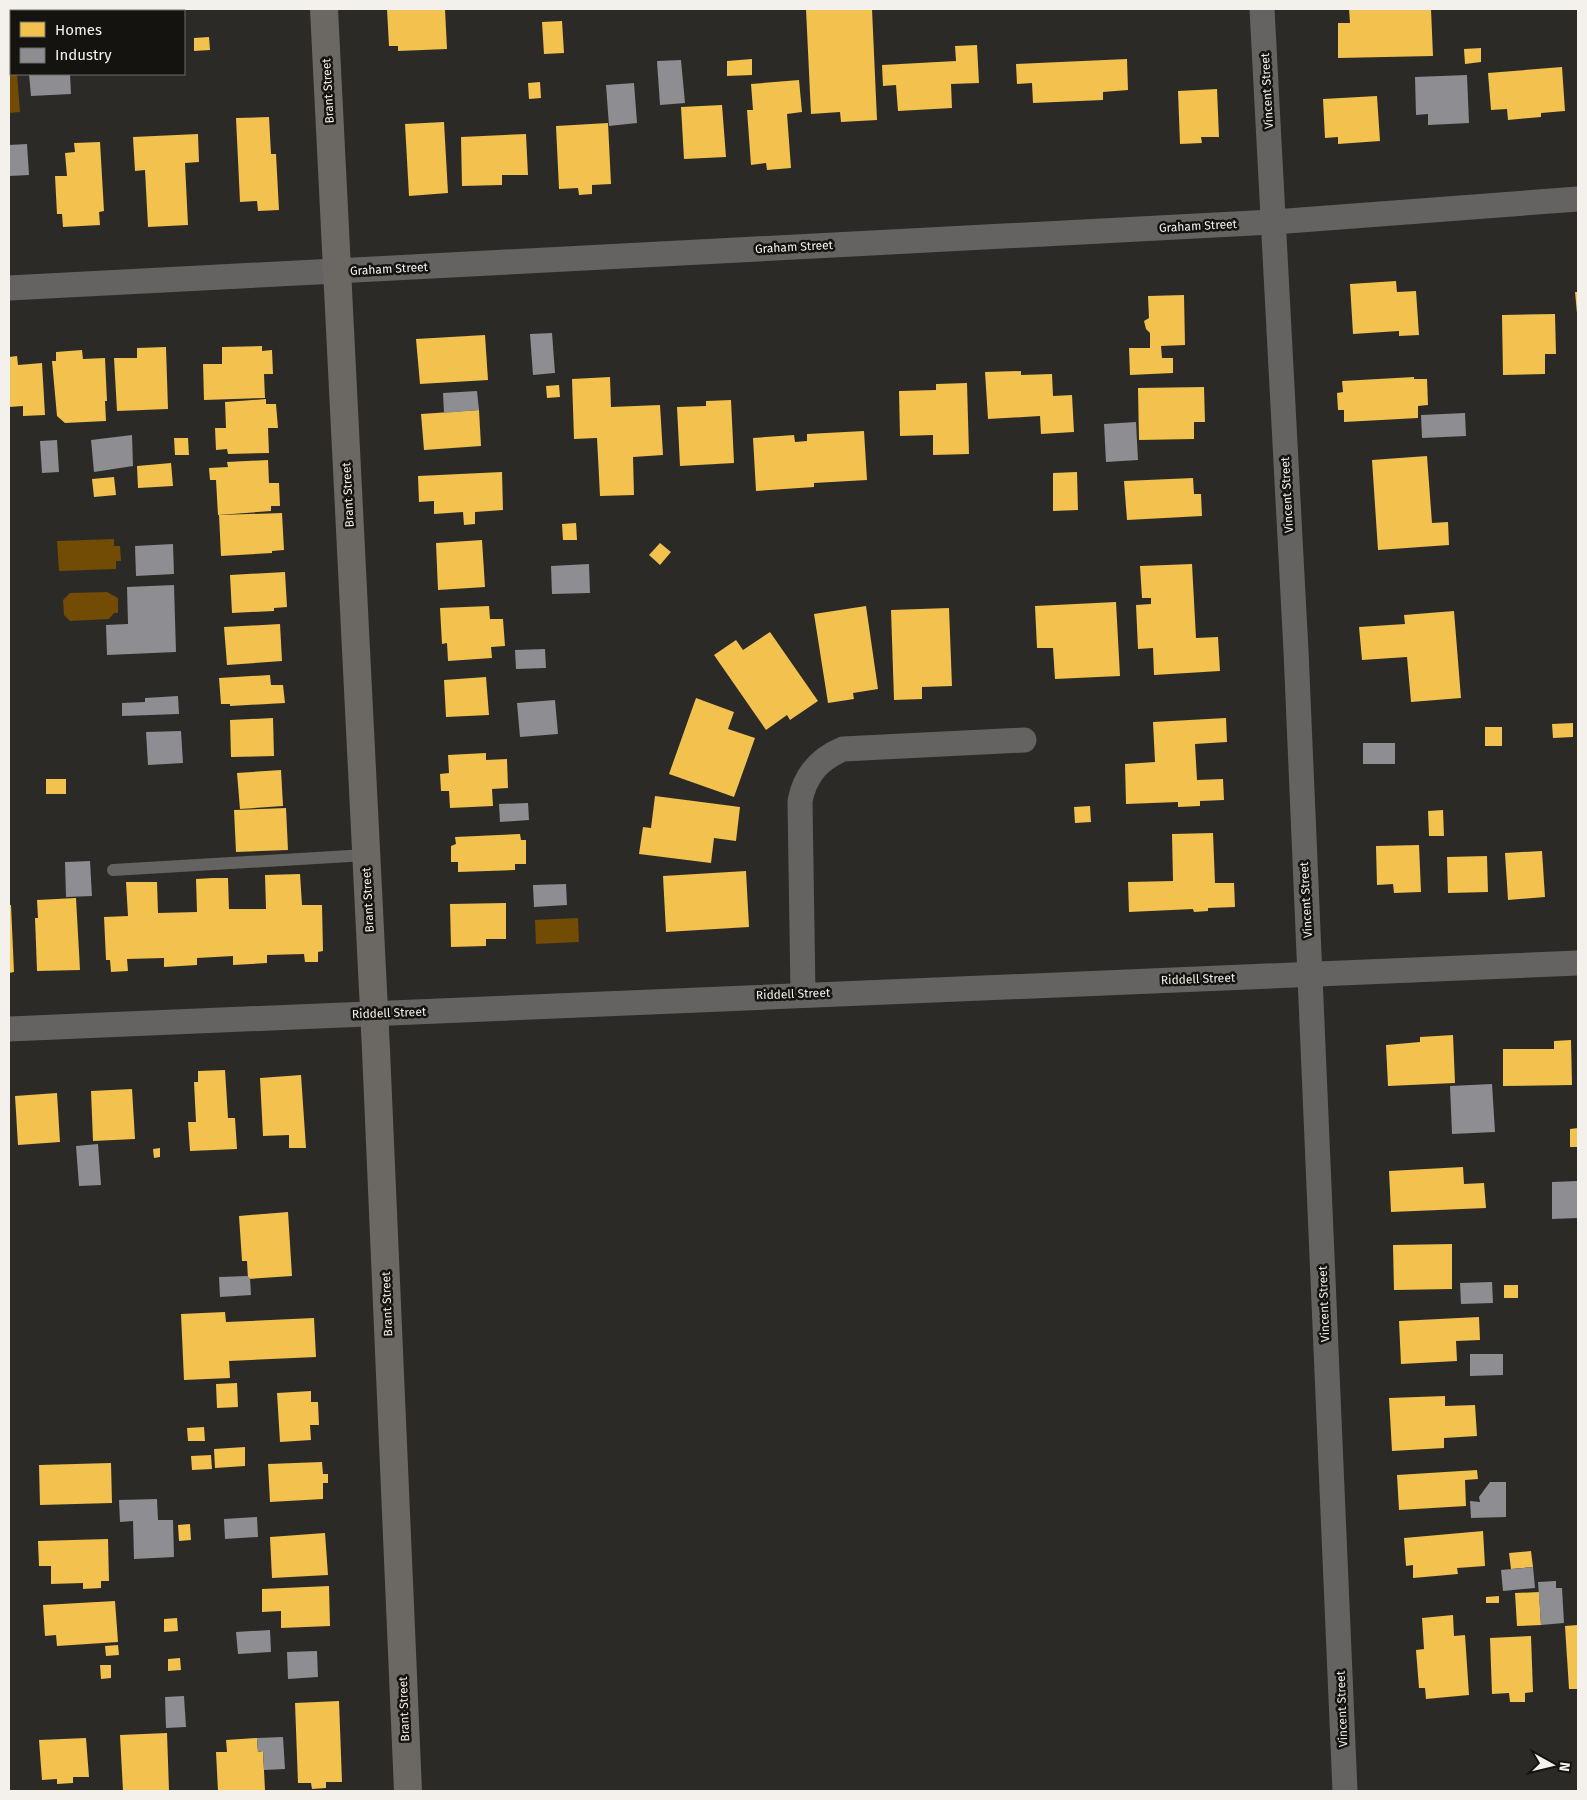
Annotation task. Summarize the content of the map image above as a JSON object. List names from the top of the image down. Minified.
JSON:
{"streets":{"street":["Brant Street","Vincent Street","Graham Street","Riddell Street"]},"crossings":[["Brant Street","Graham Street"],["Brant Street","Riddell Street"],["Vincent Street","Graham Street"],["Vincent Street","Riddell Street"]],"legend":["Homes","Industry"],"north":"right"}
